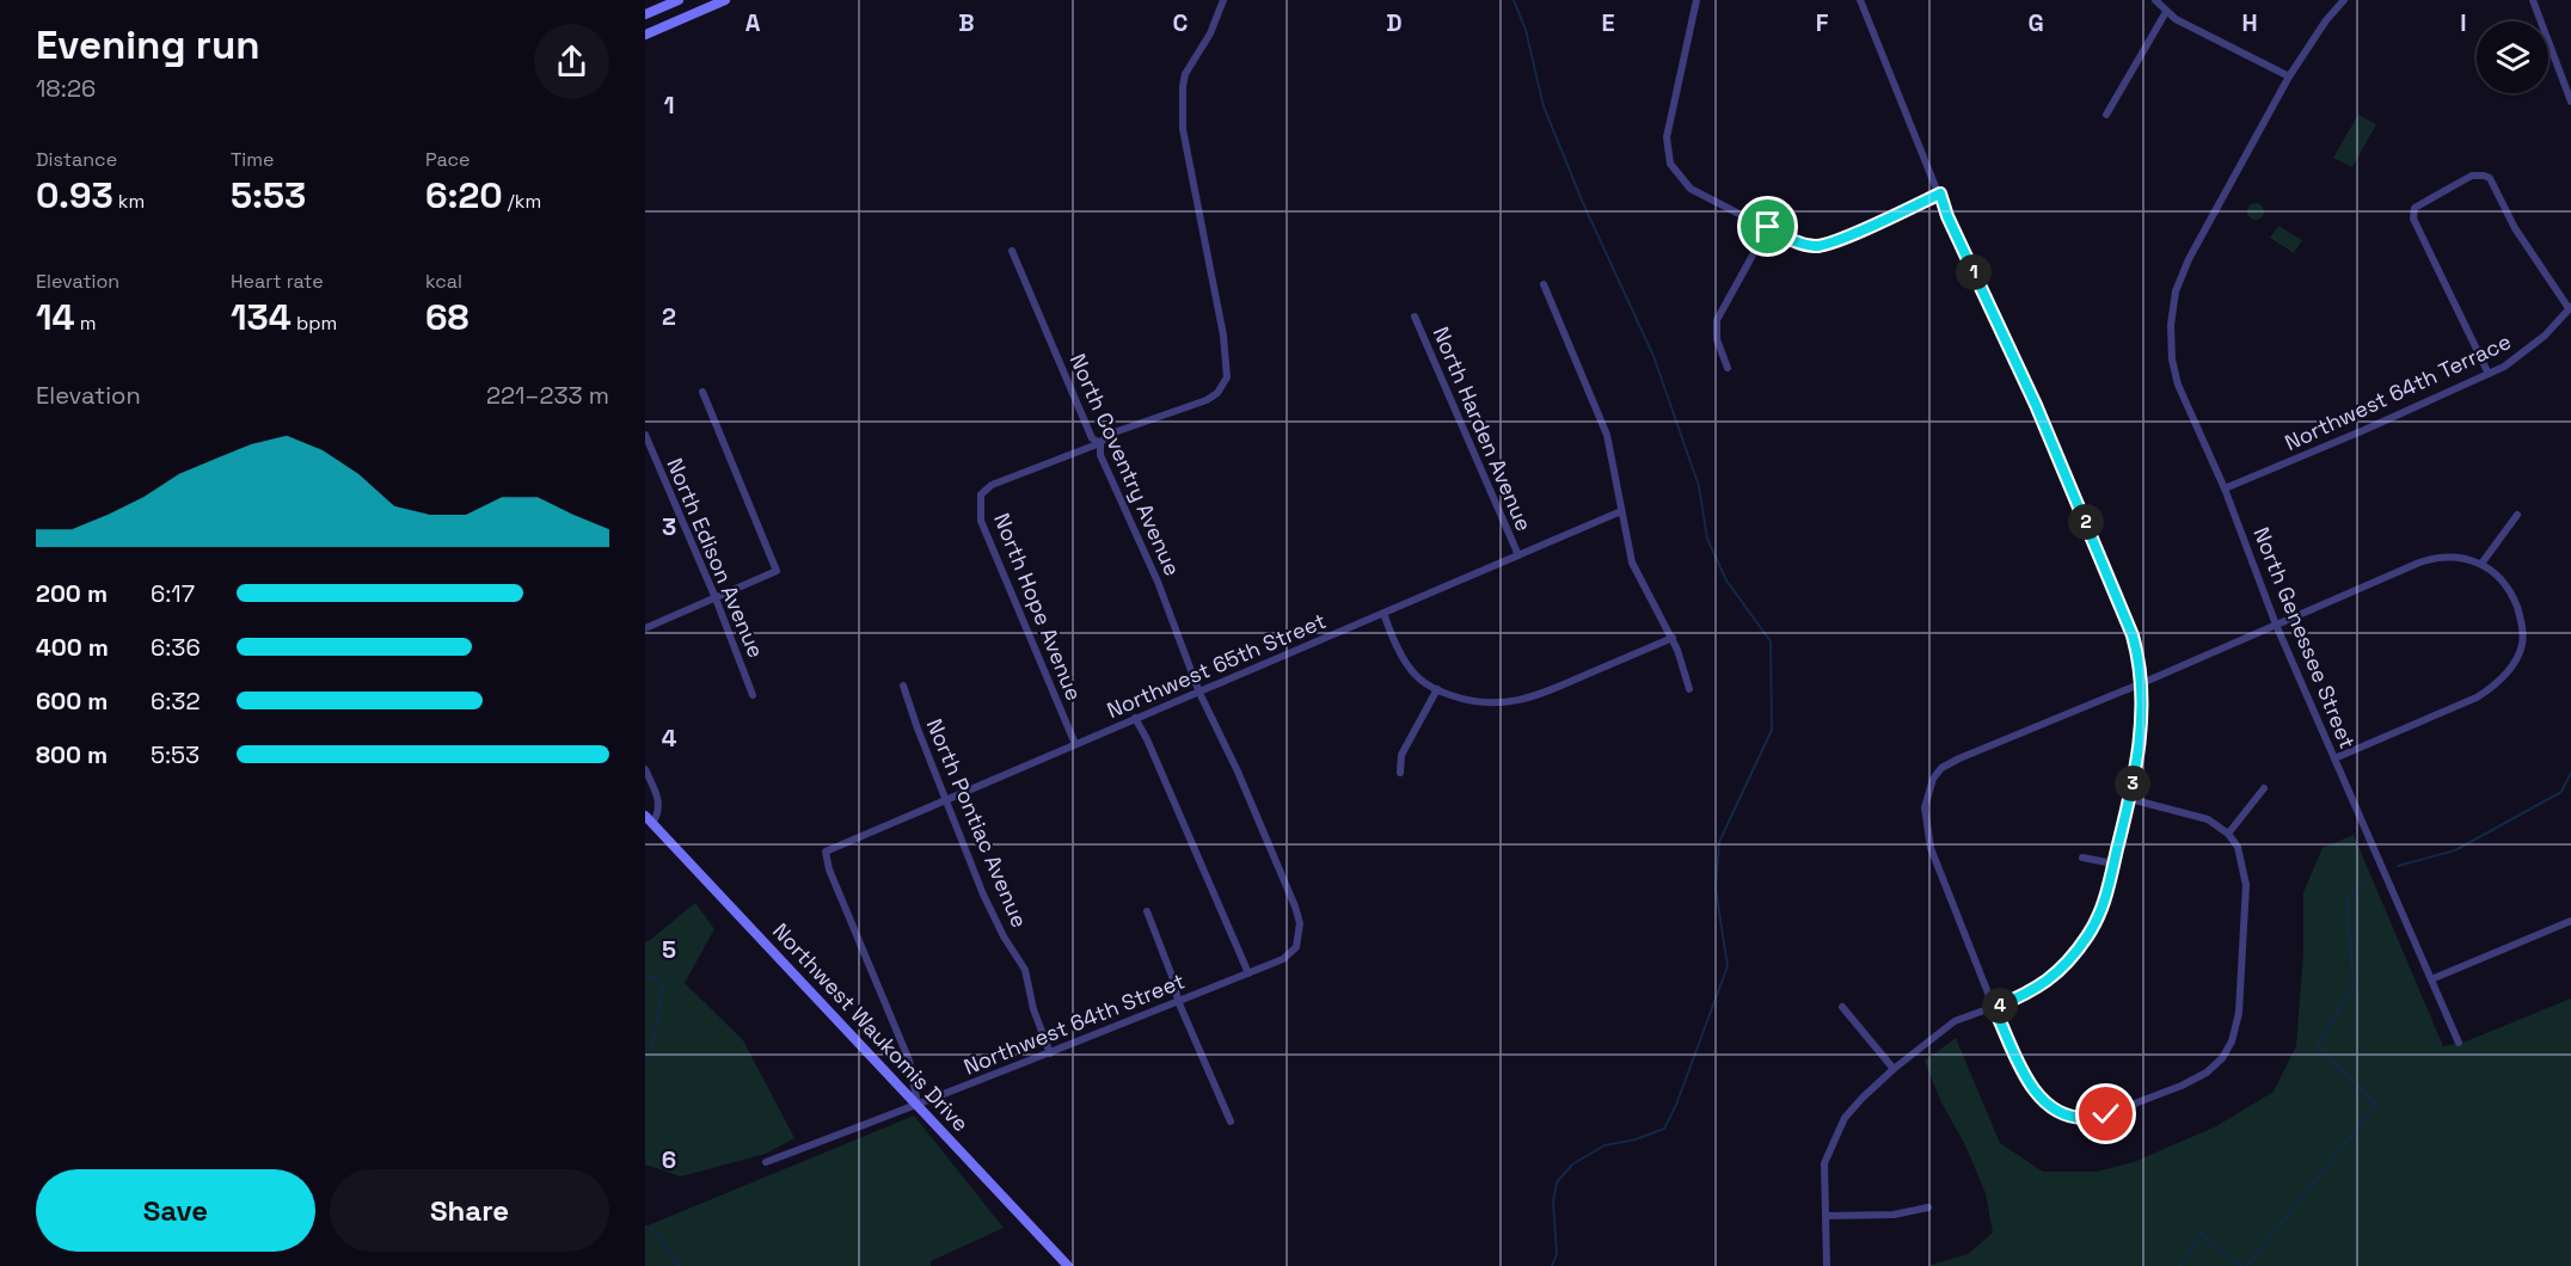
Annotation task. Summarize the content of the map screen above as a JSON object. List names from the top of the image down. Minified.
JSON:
{"streets":{"main road":["Northwest Waukomis Drive"],"street":["Northwest 64th Terrace","North Harden Avenue","North Coventry Avenue","North Edison Avenue","North Hope Avenue","North Genessee Street","Northwest 65th Street","North Pontiac Avenue","Northwest 64th Street"]},"crossings":[["Northwest 64th Terrace","North Genessee Street"],["North Harden Avenue","Northwest 65th Street"],["North Coventry Avenue","North Hope Avenue"],["North Coventry Avenue","Northwest 65th Street"],["North Coventry Avenue","Northwest 64th Street"],["North Hope Avenue","Northwest 65th Street"],["Northwest 65th Street","North Pontiac Avenue"],["Northwest 65th Street","Northwest 64th Street"],["Northwest 65th Street","Northwest Waukomis Drive"],["North Pontiac Avenue","Northwest 64th Street"],["Northwest 64th Street","Northwest Waukomis Drive"]],"page":{"heading":["Evening run","18:26"],"stats":[["Distance","0.93 km"],["Time","5:53"],["Pace","6:20 /km"],["Elevation","14 m"],["Heart rate","134 bpm"],["kcal","68"]],"pins":["1","2","3","4"],"chart":["Elevation","221–233 m"],"list":[{"name":"200 m","note":"6:17"},{"name":"400 m","note":"6:36"},{"name":"600 m","note":"6:32"},{"name":"800 m","note":"5:53"}],"buttons":["Save","Share"]},"grid":{"columns":["A","B","C","D","E","F","G","H","I"],"rows":["1","2","3","4","5","6"]}}
